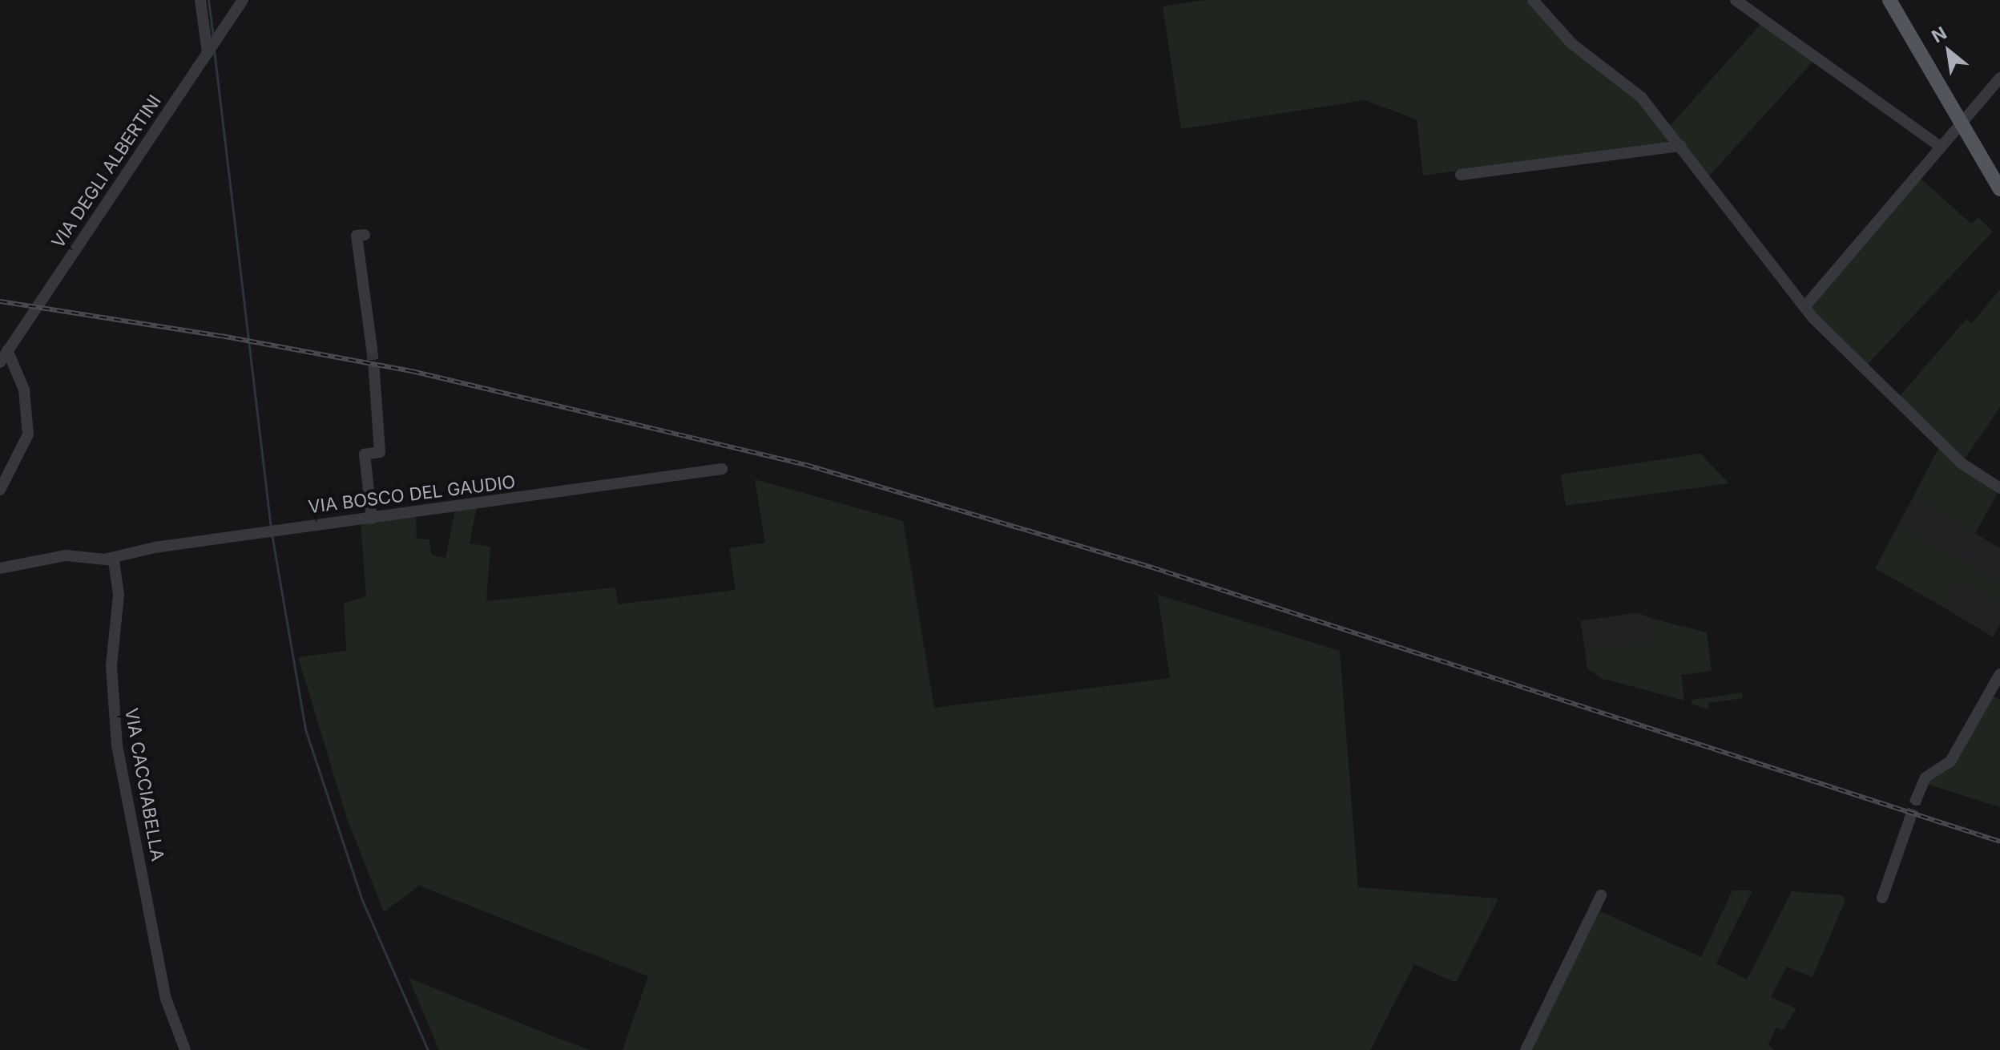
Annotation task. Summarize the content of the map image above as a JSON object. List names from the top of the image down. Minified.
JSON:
{"streets":{"street":["VIA DEGLI ALBERTINI","VIA BOSCO DEL GAUDIO","VIA CACCIABELLA"]},"crossings":[["VIA BOSCO DEL GAUDIO","VIA CACCIABELLA"]],"north":"top left"}
